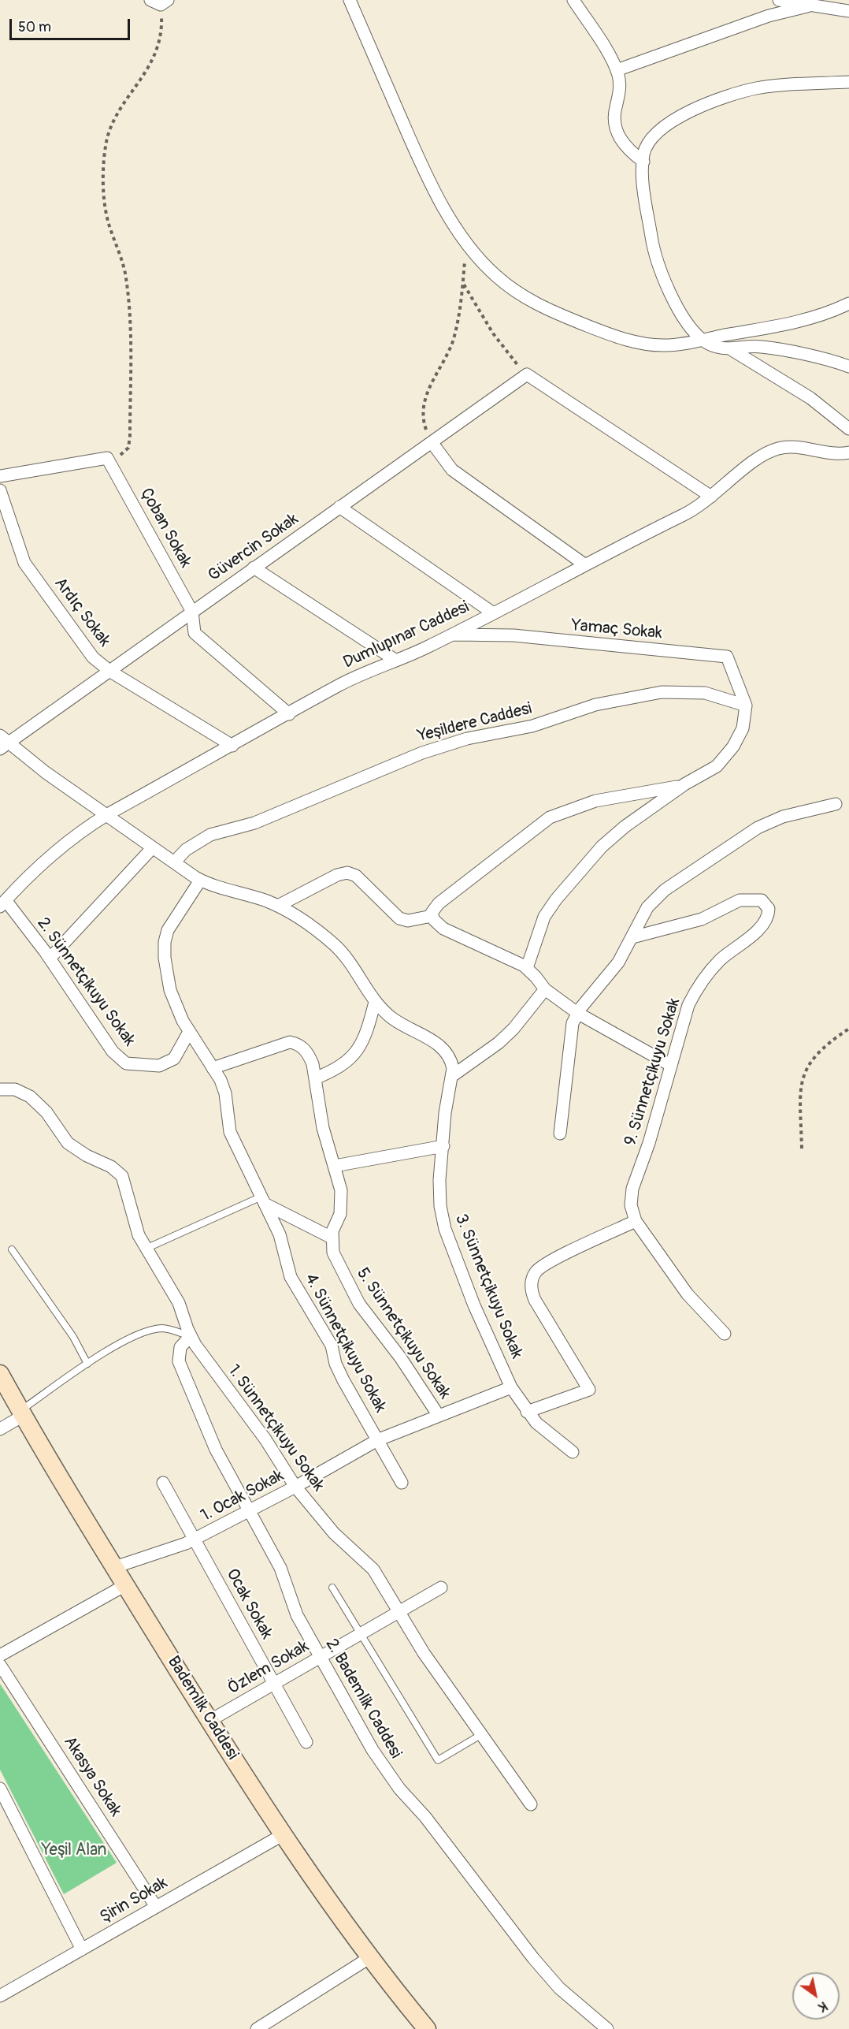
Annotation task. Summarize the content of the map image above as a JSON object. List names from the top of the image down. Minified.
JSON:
{"streets":{"street":["Çoban Sokak","Güvercin Sokak","Ardıç Sokak","Yamaç Sokak","Dumlupınar Caddesi","Yeşildere Caddesi","2. Sünnetçikuyu Sokak","9. Sünnetçikuyu Sokak","3. Sünnetçikuyu Sokak","5. Sünnetçikuyu Sokak","4. Sünnetçikuyu Sokak","1. Sünnetçikuyu Sokak","1. Ocak Sokak","Ocak Sokak","Özlem Sokak","2. Bademlik Caddesi","Bademlik Caddesi","Akasya Sokak","Şirin Sokak"]},"crossings":[["Çoban Sokak","Güvercin Sokak"],["Çoban Sokak","Dumlupınar Caddesi"],["Güvercin Sokak","Ardıç Sokak"],["Güvercin Sokak","3. Sünnetçikuyu Sokak"],["Ardıç Sokak","Dumlupınar Caddesi"],["Yamaç Sokak","Dumlupınar Caddesi"],["Yamaç Sokak","Yeşildere Caddesi"],["Dumlupınar Caddesi","2. Sünnetçikuyu Sokak"],["Dumlupınar Caddesi","3. Sünnetçikuyu Sokak"],["Yeşildere Caddesi","3. Sünnetçikuyu Sokak"],["2. Sünnetçikuyu Sokak","4. Sünnetçikuyu Sokak"],["3. Sünnetçikuyu Sokak","4. Sünnetçikuyu Sokak"],["3. Sünnetçikuyu Sokak","1. Ocak Sokak"],["5. Sünnetçikuyu Sokak","4. Sünnetçikuyu Sokak"],["5. Sünnetçikuyu Sokak","1. Ocak Sokak"],["4. Sünnetçikuyu Sokak","1. Ocak Sokak"],["1. Sünnetçikuyu Sokak","1. Ocak Sokak"],["1. Sünnetçikuyu Sokak","Özlem Sokak"],["1. Sünnetçikuyu Sokak","2. Bademlik Caddesi"],["1. Ocak Sokak","Ocak Sokak"],["1. Ocak Sokak","2. Bademlik Caddesi"],["1. Ocak Sokak","Bademlik Caddesi"],["Ocak Sokak","Özlem Sokak"],["Özlem Sokak","2. Bademlik Caddesi"],["Özlem Sokak","Bademlik Caddesi"],["Bademlik Caddesi","Şirin Sokak"],["Akasya Sokak","Şirin Sokak"]],"parks":["Yeşil Alan"],"scale_bar":"50 m","north":"bottom right"}
